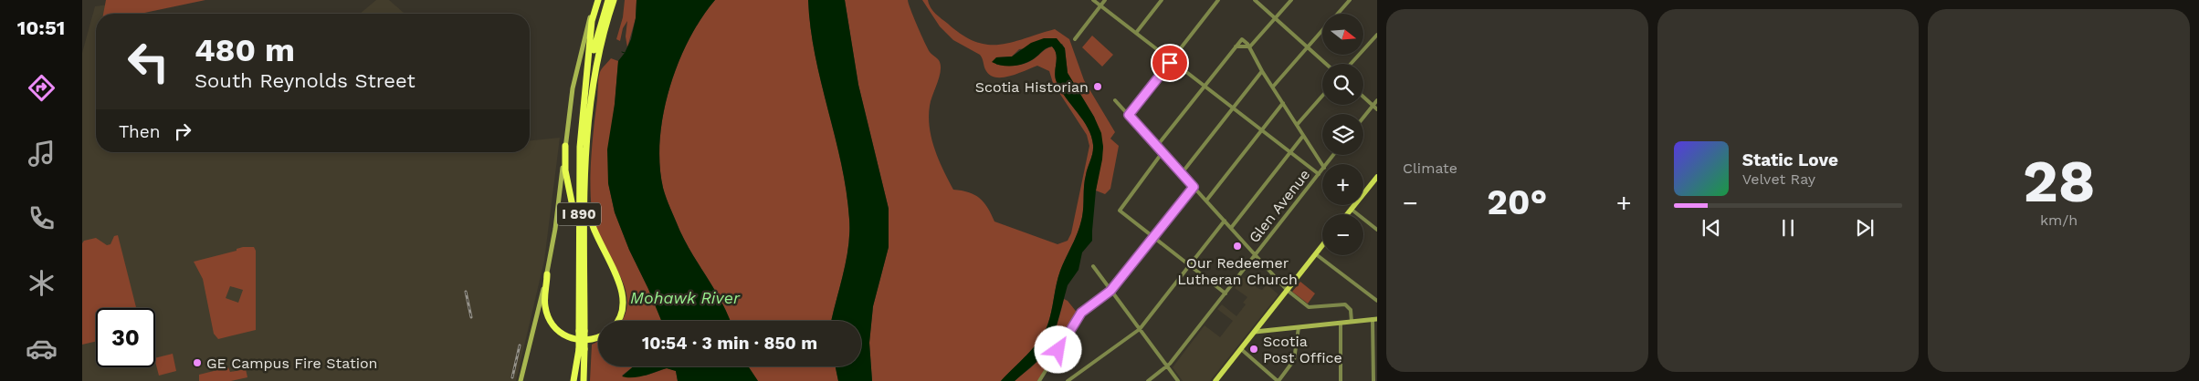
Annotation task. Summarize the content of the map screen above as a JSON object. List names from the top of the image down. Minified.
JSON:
{"streets":{"highway":["I 890"],"street":["Glen Avenue"]},"water":["Mohawk River"],"places":["Scotia Historian","Our Redeemer Lutheran Church","Scotia Post Office","GE Campus Fire Station"],"north":"right","page":{"tabs":"10:51","tile":["Climate",["28","km/h"]],"map_buttons":["+","−"],"turn":["480 m","South Reynolds Street"],"then":"Then","song":["Static Love","Velvet Ray"],"heat":["−","20°","+"],"limit":"30","trip":"10:54 · 3 min · 850 m"}}
